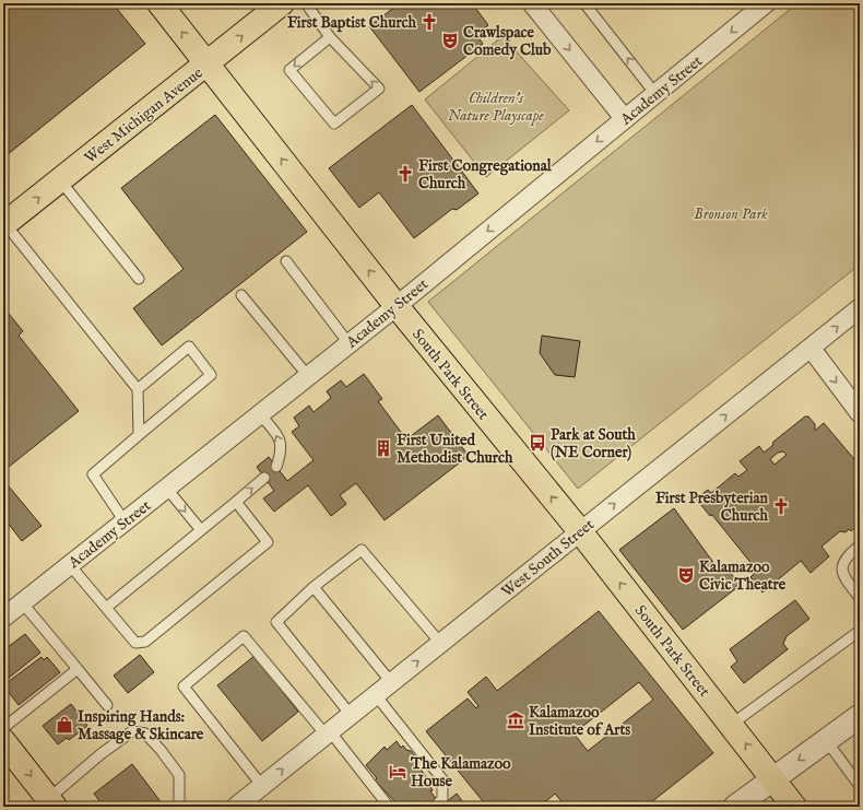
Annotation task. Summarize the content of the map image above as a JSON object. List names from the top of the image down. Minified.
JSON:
{"streets":{"main road":["West Michigan Avenue","South Park Street"],"street":["Academy Street","West South Street"]},"crossings":[["Academy Street","South Park Street"],["West Michigan Avenue","South Park Street"],["South Park Street","West South Street"]],"one_way":["Academy Street","West Michigan Avenue","South Park Street","West South Street"],"parks":["Children's Nature Playscape","Bronson Park"],"places":{"church":["First Baptist Church","First Congregational Church","First Presbyterian Church"],"theatre":["Crawlspace Comedy Club","Kalamazoo Civic Theatre"],"bus stop":["Park at South (NE Corner)"],"building":["First United Methodist Church"],"museum":["Kalamazoo Institute of Arts"],"shop":["Inspiring Hands: Massage & Skincare"],"hotel":["The Kalamazoo House"]}}
